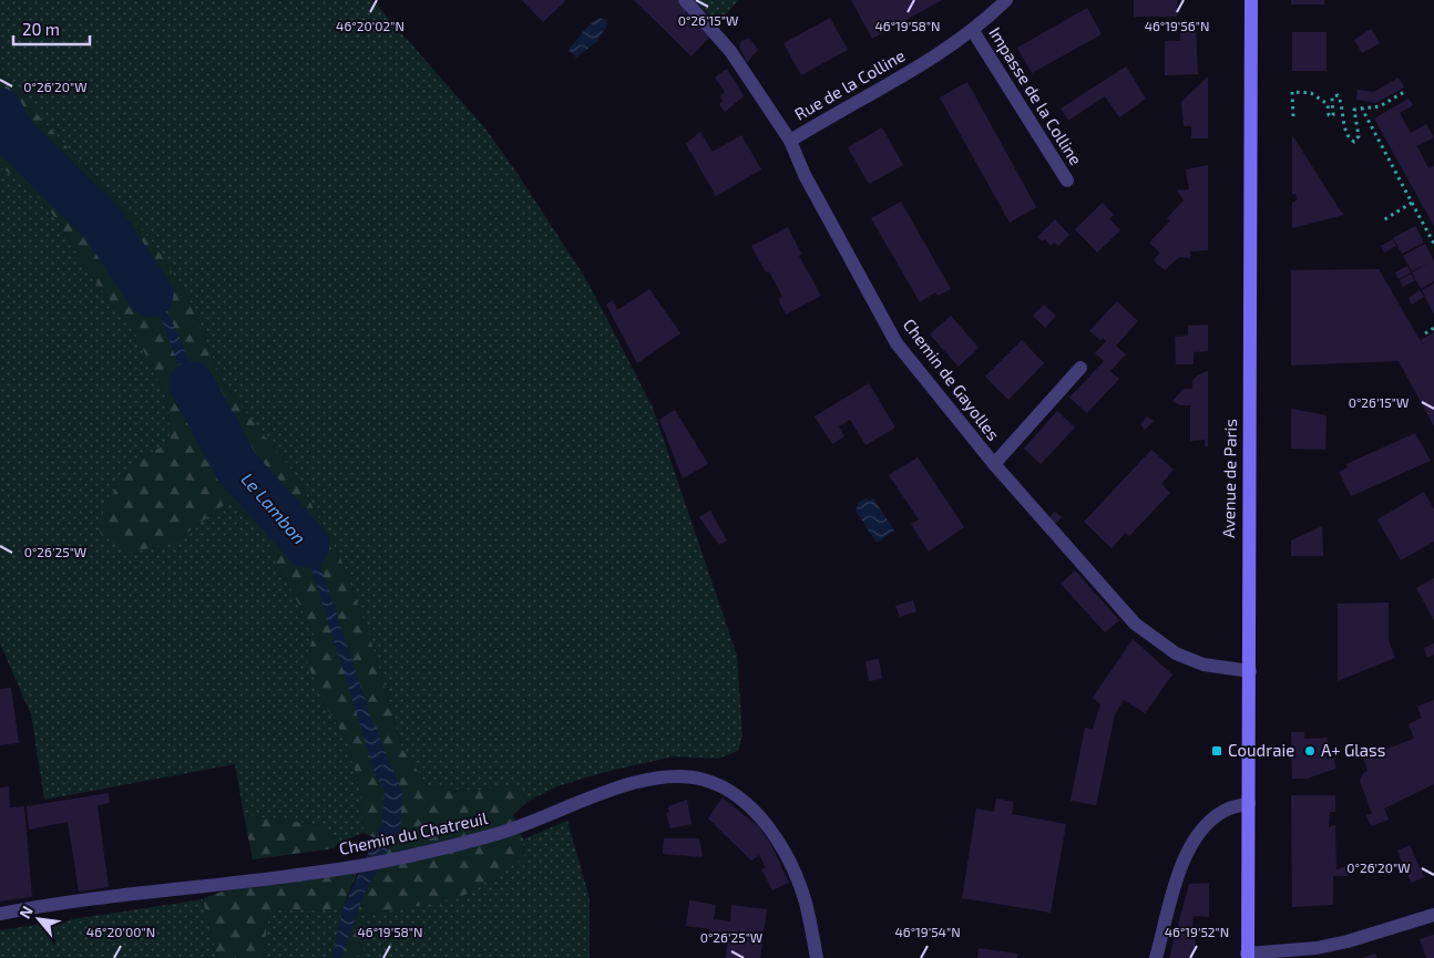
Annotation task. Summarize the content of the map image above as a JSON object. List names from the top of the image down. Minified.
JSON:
{"streets":{"main road":["Avenue de Paris"],"street":["Rue de la Colline","Impasse de la Colline","Chemin de Gayolles","Chemin du Chatreuil"]},"crossings":[["Rue de la Colline","Impasse de la Colline"],["Rue de la Colline","Chemin de Gayolles"],["Chemin de Gayolles","Avenue de Paris"]],"water":["Le Lambon"],"places":{"transit":["Coudraie"],"other":["A+ Glass"]},"scale_bar":"20 m","north":"top left","coordinates":["0°26'15\"W","46°20'02\"N","46°19'58\"N","46°19'56\"N","0°26'20\"W","0°26'25\"W","46°20'00\"N","46°19'54\"N","46°19'52\"N"]}
